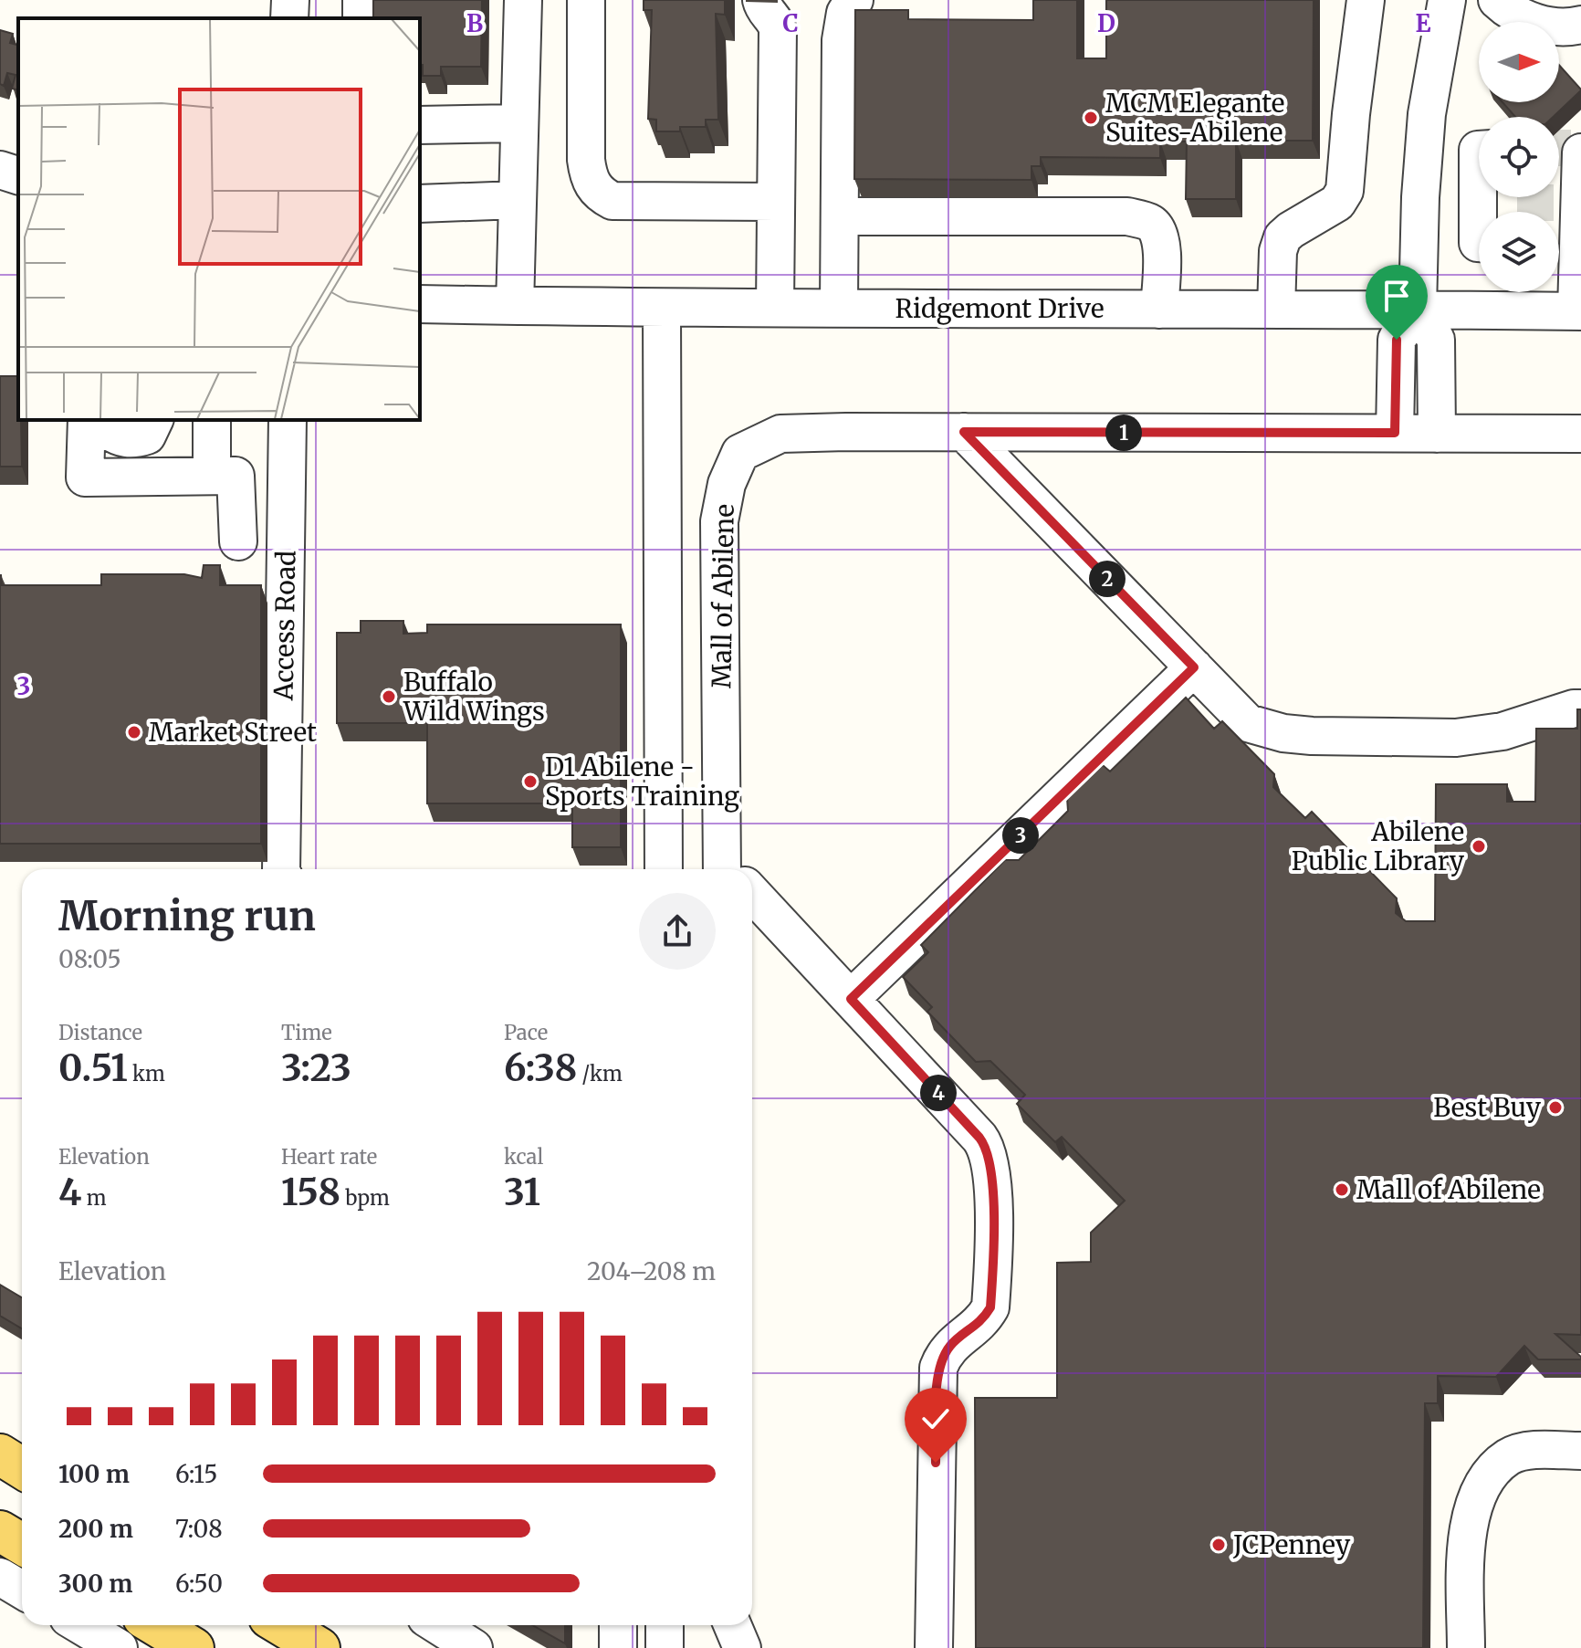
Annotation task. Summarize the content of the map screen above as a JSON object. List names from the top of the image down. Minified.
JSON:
{"streets":{"street":["Ridgemont Drive","Mall of Abilene","Access Road"]},"places":["MCM Elegante Suites-Abilene","Buffalo Wild Wings","Market Street","D1 Abilene - Sports Training","Abilene Public Library","Best Buy","Mall of Abilene","JCPenney"],"north":"right","page":{"pins":["1","2","3","4"],"heading":["Morning run","08:05"],"stats":[["Distance","0.51 km"],["Time","3:23"],["Pace","6:38 /km"],["Elevation","4 m"],["Heart rate","158 bpm"],["kcal","31"]],"chart":["Elevation","204–208 m"],"list":[{"name":"100 m","note":"6:15"},{"name":"200 m","note":"7:08"},{"name":"300 m","note":"6:50"}]},"grid":{"columns":["B","C","D","E"],"rows":["3"]}}
